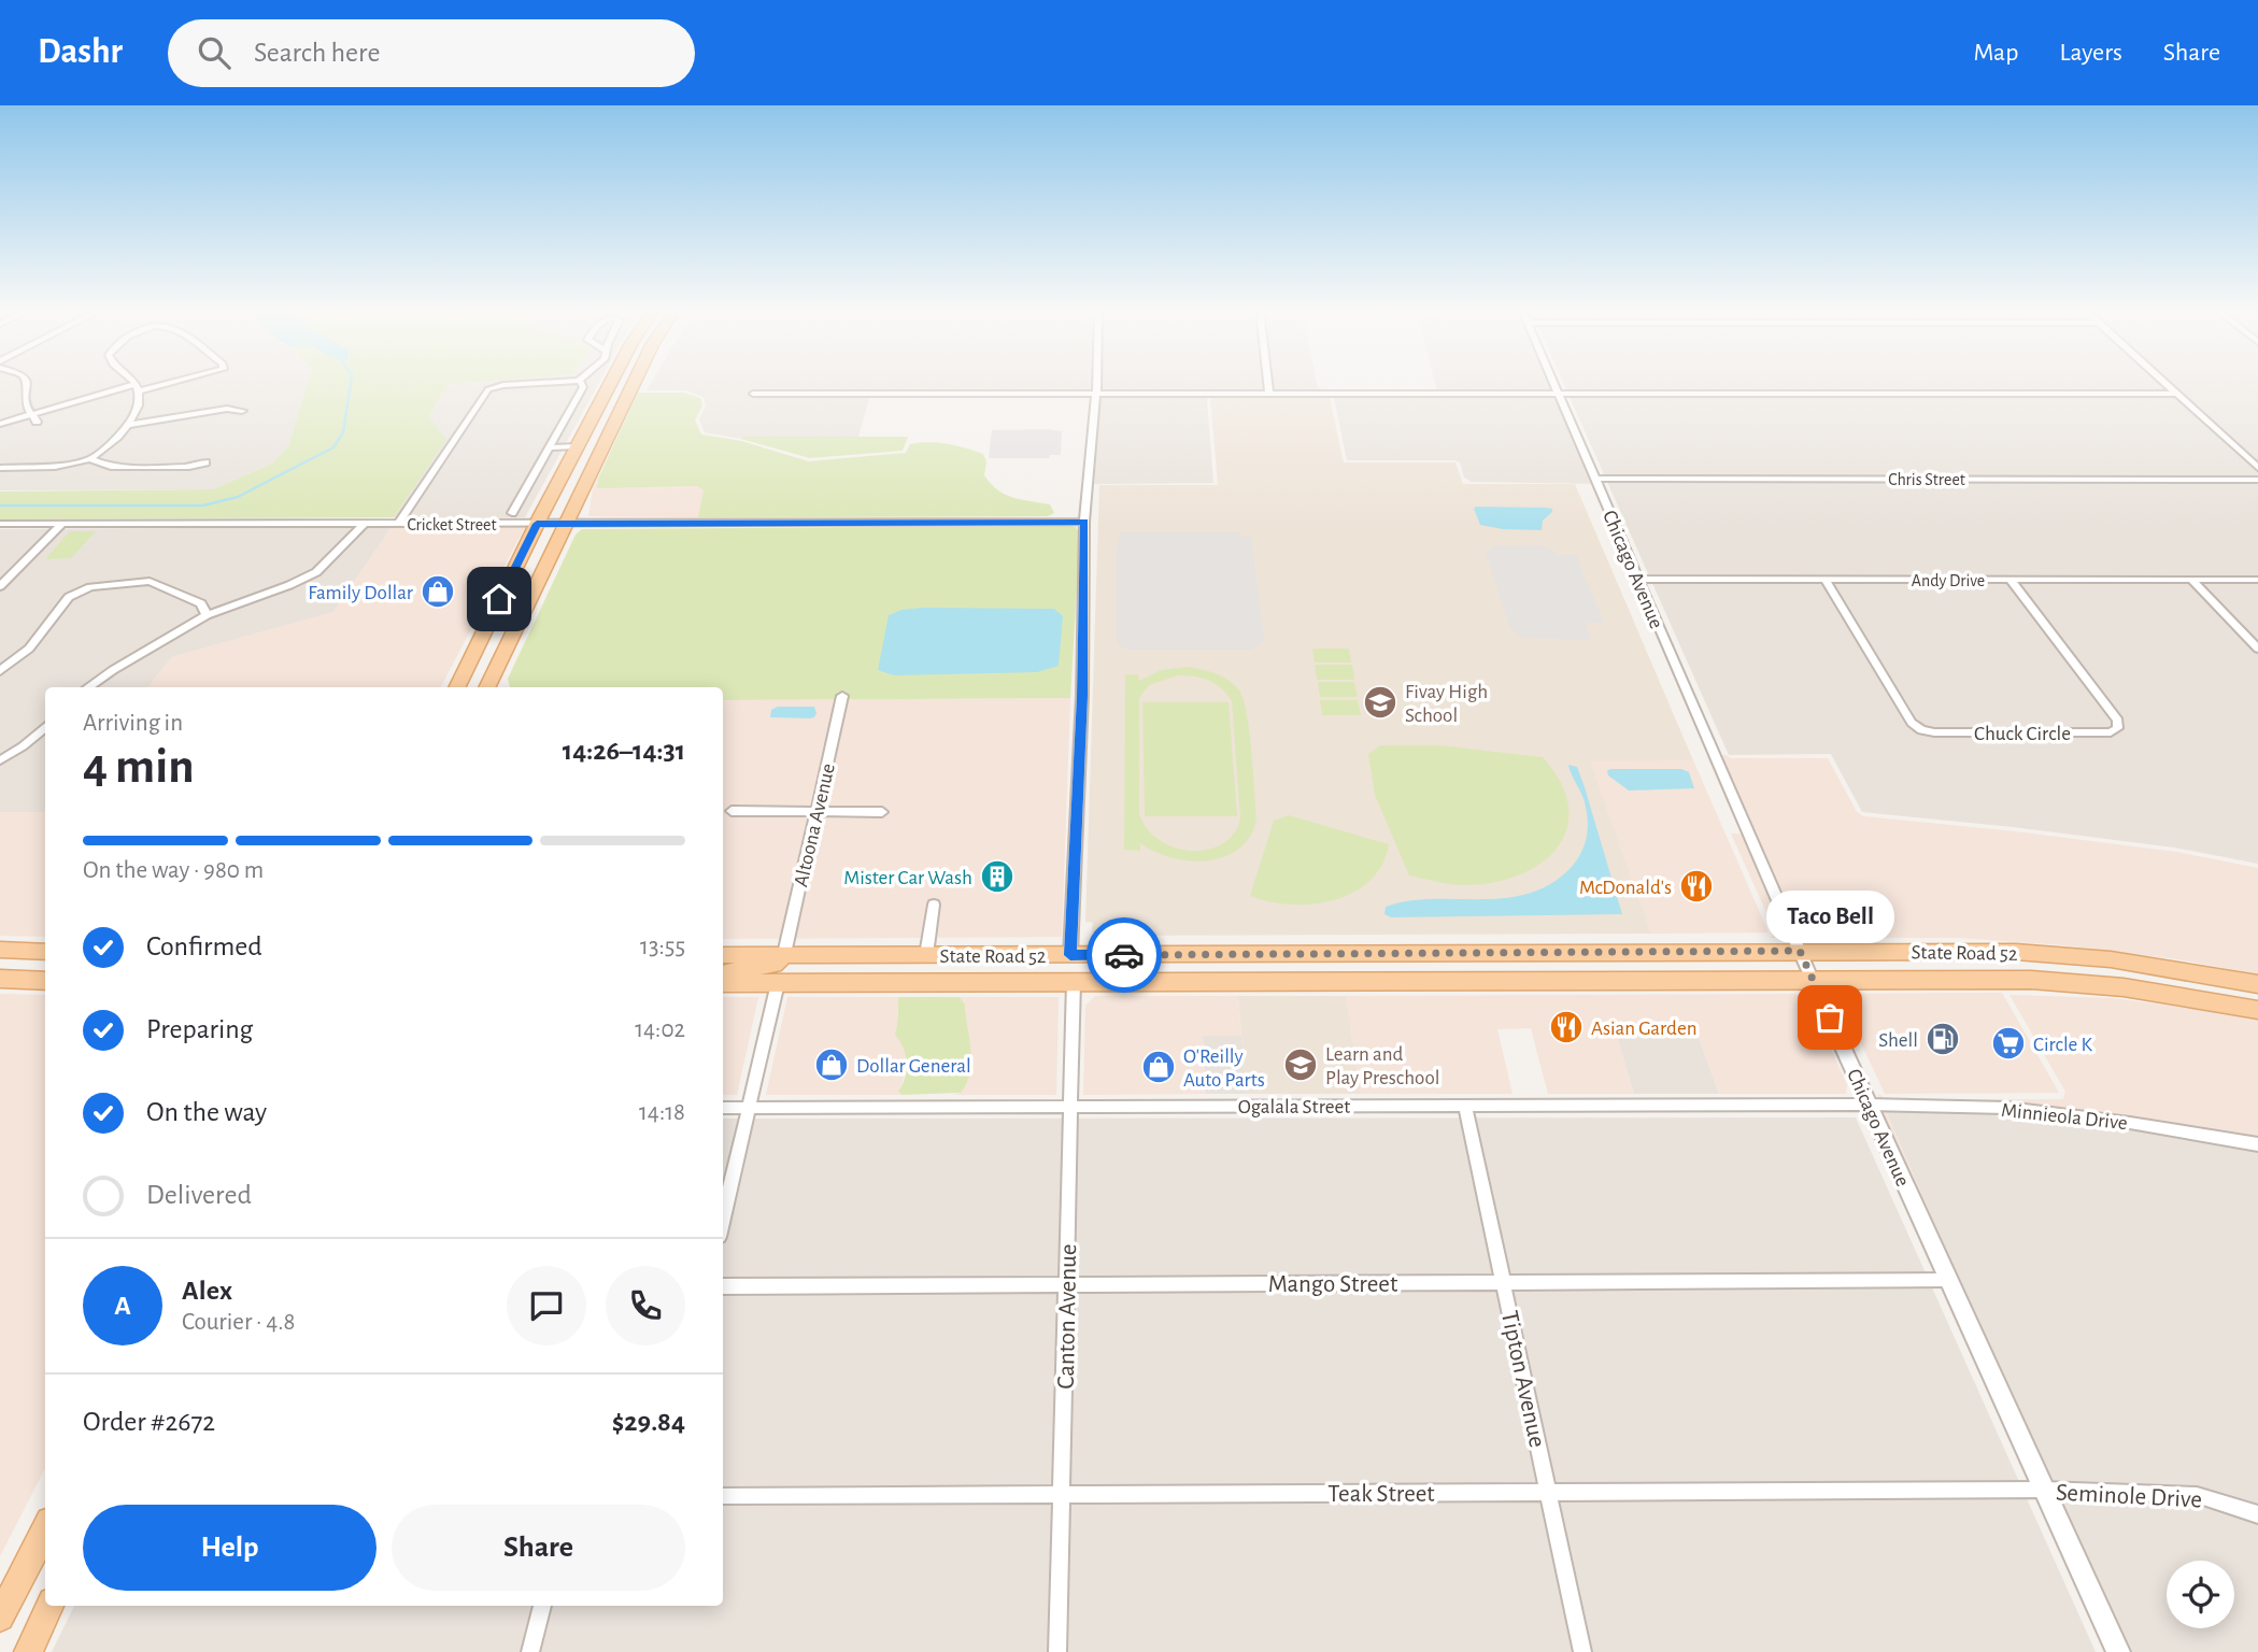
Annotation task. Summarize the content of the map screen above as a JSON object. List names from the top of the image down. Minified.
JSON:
{"streets":{"main road":["State Road 52"],"street":["Chris Street","Cricket Street","Chicago Avenue","Andy Drive","Chuck Circle","Altoona Avenue","Ogalala Street","Minnieola Drive","Mango Street","Canton Avenue","Tipton Avenue","Teak Street","Seminole Drive"]},"crossings":[["Chris Street","Chicago Avenue"],["Chicago Avenue","Andy Drive"],["Chicago Avenue","State Road 52"],["Chicago Avenue","Ogalala Street"],["Chicago Avenue","Minnieola Drive"],["Chicago Avenue","Mango Street"],["Chicago Avenue","Teak Street"],["Chicago Avenue","Seminole Drive"],["Andy Drive","Chuck Circle"],["Altoona Avenue","State Road 52"],["State Road 52","Canton Avenue"],["Ogalala Street","Minnieola Drive"],["Ogalala Street","Canton Avenue"],["Ogalala Street","Tipton Avenue"],["Mango Street","Canton Avenue"],["Mango Street","Tipton Avenue"],["Canton Avenue","Teak Street"],["Tipton Avenue","Teak Street"],["Teak Street","Seminole Drive"]],"places":{"shop":["Family Dollar","Dollar General","O'Reilly Auto Parts"],"school or university":["Fivay High School","Learn and Play Preschool"],"building":["Mister Car Wash"],"restaurant":["McDonald's","Asian Garden"],"other":["Taco Bell"],"fuel station":["Shell"],"supermarket":["Circle K"]},"page":{"header":"Dashr","search":"Search here","nav":["Map","Layers","Share"],"heading":["4 min","Arriving in","14:26–14:31"],"panel":["Alex","Courier · 4.8","Order #2672","$29.84"],"bar":"On the way · 980 m","bubble":"Taco Bell","list":[["Confirmed","13:55"],["Preparing","14:02"],["On the way","14:18"],"Delivered"],"round":"A","buttons":["Help","Share"]}}
